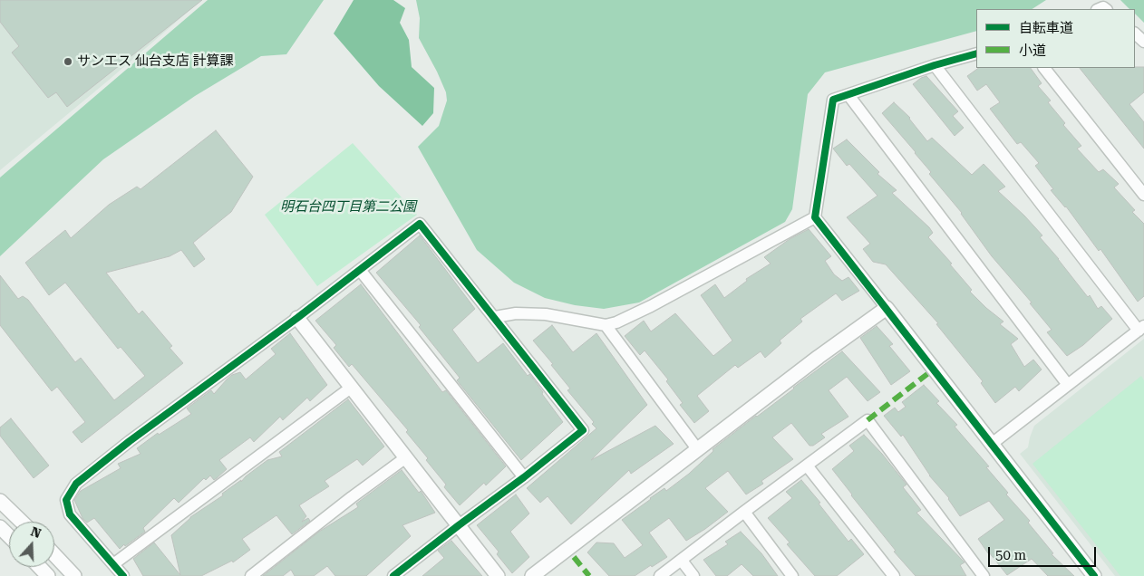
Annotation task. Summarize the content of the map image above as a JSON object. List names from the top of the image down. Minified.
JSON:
{"parks":["明石台四丁目第二公園"],"places":["サンエス 仙台支店 計算課"],"legend":["自転車道","小道"],"scale_bar":"50 m","north":"top"}
